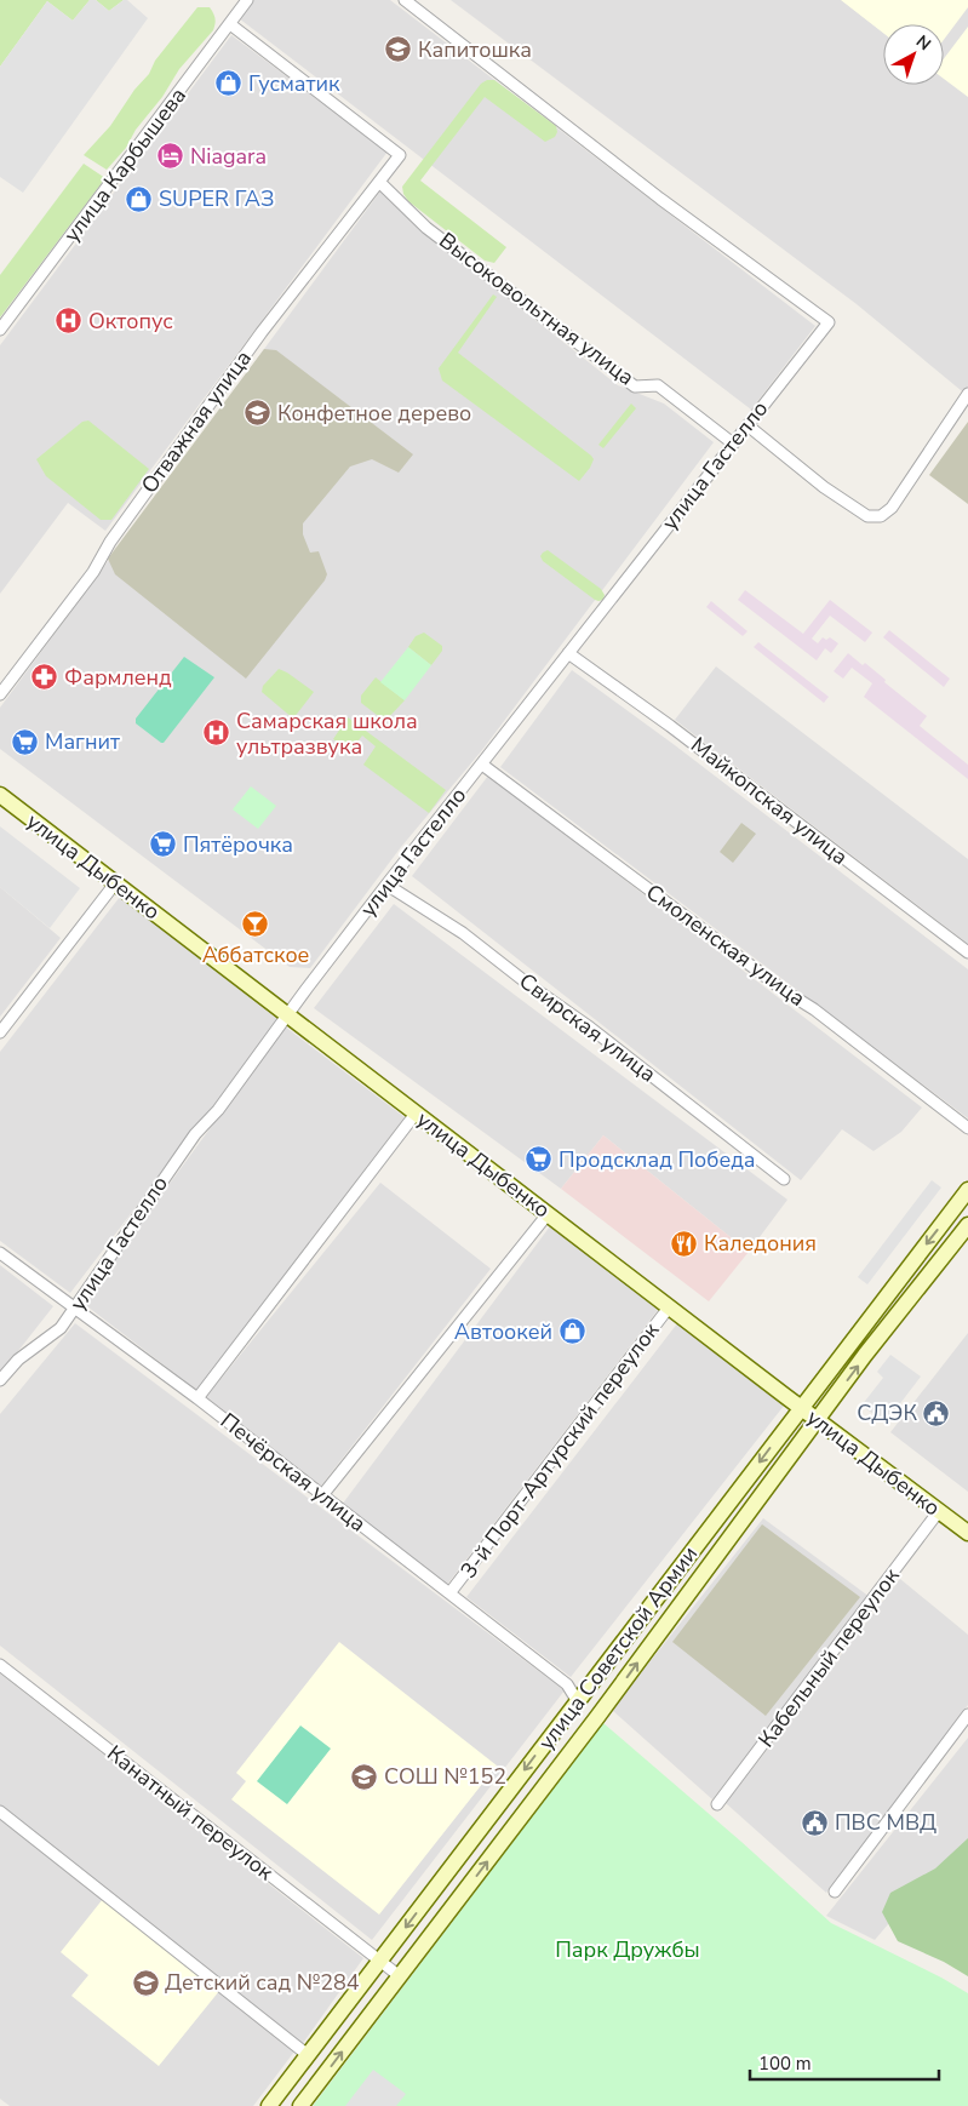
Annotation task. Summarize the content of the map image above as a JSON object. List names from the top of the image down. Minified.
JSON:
{"streets":{"main road":["улица Дыбенко","улица Советской Армии"],"street":["улица Карбышева","Высоковольтная улица","Отважная улица","улица Гастелло","Майкопская улица","Смоленская улица","Свирская улица","3-й Порт-Артурский переулок","Печёрская улица","Кабельный переулок","Канатный переулок"]},"crossings":[["улица Карбышева","Отважная улица"],["Высоковольтная улица","Отважная улица"],["Высоковольтная улица","улица Гастелло"],["улица Гастелло","Майкопская улица"],["улица Гастелло","улица Дыбенко"],["улица Гастелло","Смоленская улица"],["улица Гастелло","Свирская улица"],["улица Гастелло","Печёрская улица"],["улица Дыбенко","3-й Порт-Артурский переулок"],["улица Дыбенко","улица Советской Армии"],["улица Дыбенко","Кабельный переулок"],["3-й Порт-Артурский переулок","Печёрская улица"],["Печёрская улица","улица Советской Армии"],["улица Советской Армии","Канатный переулок"]],"parks":["Парк Дружбы"],"places":{"school or university":["Капитошка","Конфетное дерево","СОШ №152","Детский сад №284"],"shop":["Гусматик","SUPER ГАЗ","Автоокей"],"hotel":["Niagara"],"hospital":["Октопус","Самарская школа ультразвука"],"pharmacy":["Фармленд"],"supermarket":["Магнит","Пятёрочка","Продсклад Победа"],"bar":["Аббатское"],"restaurant":["Каледония"],"public building":["СДЭК","ПВС МВД"]},"scale_bar":"100 m","north":"top right"}
